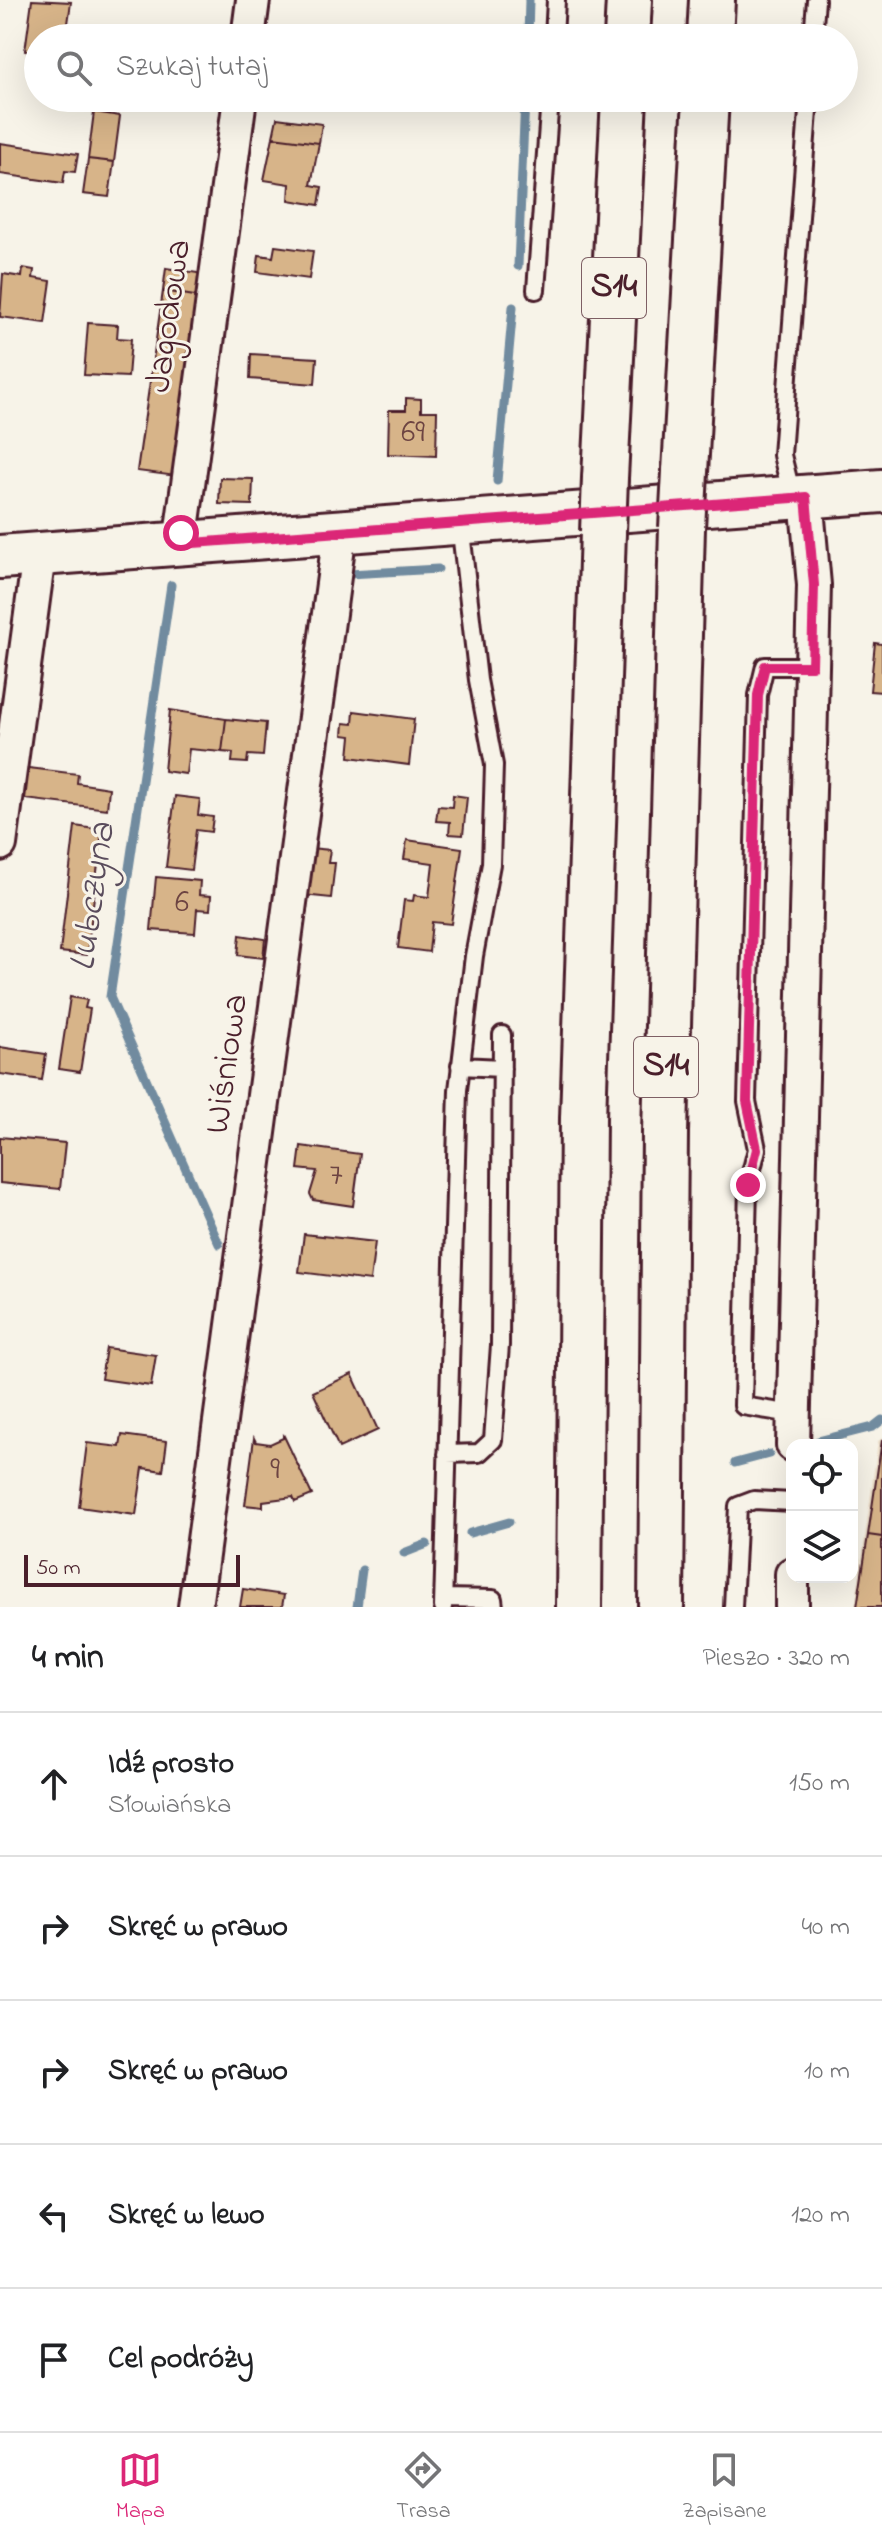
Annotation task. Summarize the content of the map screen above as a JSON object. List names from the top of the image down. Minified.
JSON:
{"streets":{"highway":["S14"],"street":["Jagodowa","Wiśniowa"]},"water":["Lubczyna"],"house_numbers":["69","6","7","9"],"scale_bar":"50 m","page":{"search":"Szukaj tutaj","scale":"50 m","heading":["4 min","Pieszo · 320 m"],"list":[["Idź prosto","Słowiańska","150 m"],["Skręć w prawo","40 m"],["Skręć w prawo","10 m"],["Skręć w lewo","120 m"],"Cel podróży"],"nav":["Mapa","Trasa","Zapisane"]}}
